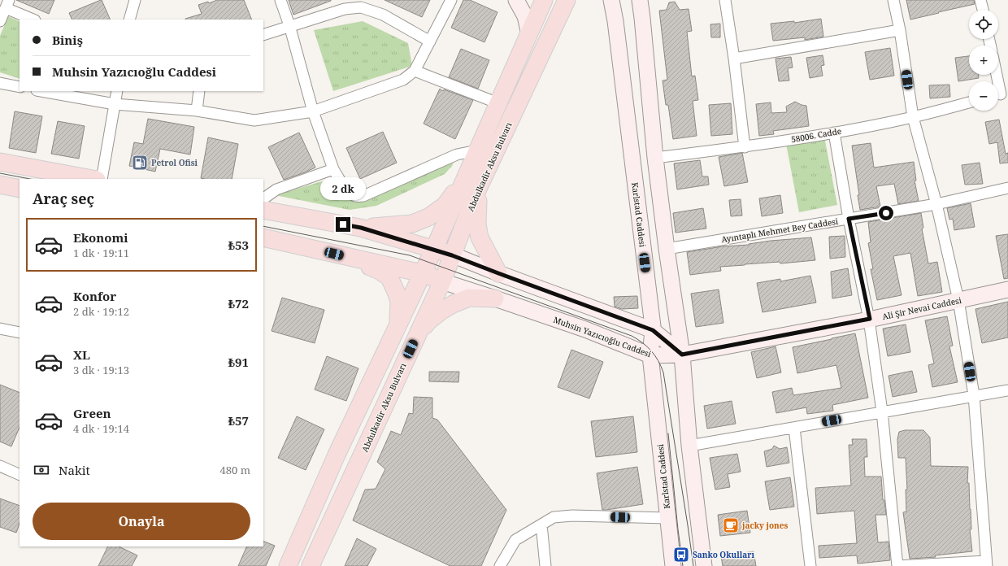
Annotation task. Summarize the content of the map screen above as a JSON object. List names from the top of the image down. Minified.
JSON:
{"streets":{"main road":["Abdulkadir Aksu Bulvarı","Muhsin Yazıcıoğlu Caddesi"],"street":["58006. Cadde","Karlstad Caddesi","Ayıntaplı Mehmet Bey Caddesi","Ali Şir Nevai Caddesi"]},"crossings":[["Abdulkadir Aksu Bulvarı","Muhsin Yazıcıoğlu Caddesi"],["Karlstad Caddesi","Muhsin Yazıcıoğlu Caddesi"],["Ali Şir Nevai Caddesi","Muhsin Yazıcıoğlu Caddesi"]],"places":{"fuel station":["Petrol Ofisi"],"cafe":["jacky jones"],"bus stop":["Sanko Okulları"]},"page":{"map_buttons":["+","−"],"banner":["Biniş","Muhsin Yazıcıoğlu Caddesi"],"bubble":"2 dk","heading":"Araç seç","list":[{"name":"Ekonomi","note":"1 dk · 19:11","value":"₺53"},{"name":"Konfor","note":"2 dk · 19:12","value":"₺72"},{"name":"XL","note":"3 dk · 19:13","value":"₺91"},{"name":"Green","note":"4 dk · 19:14","value":"₺57"}],"pay":["Nakit","480 m"],"buttons":"Onayla"}}
